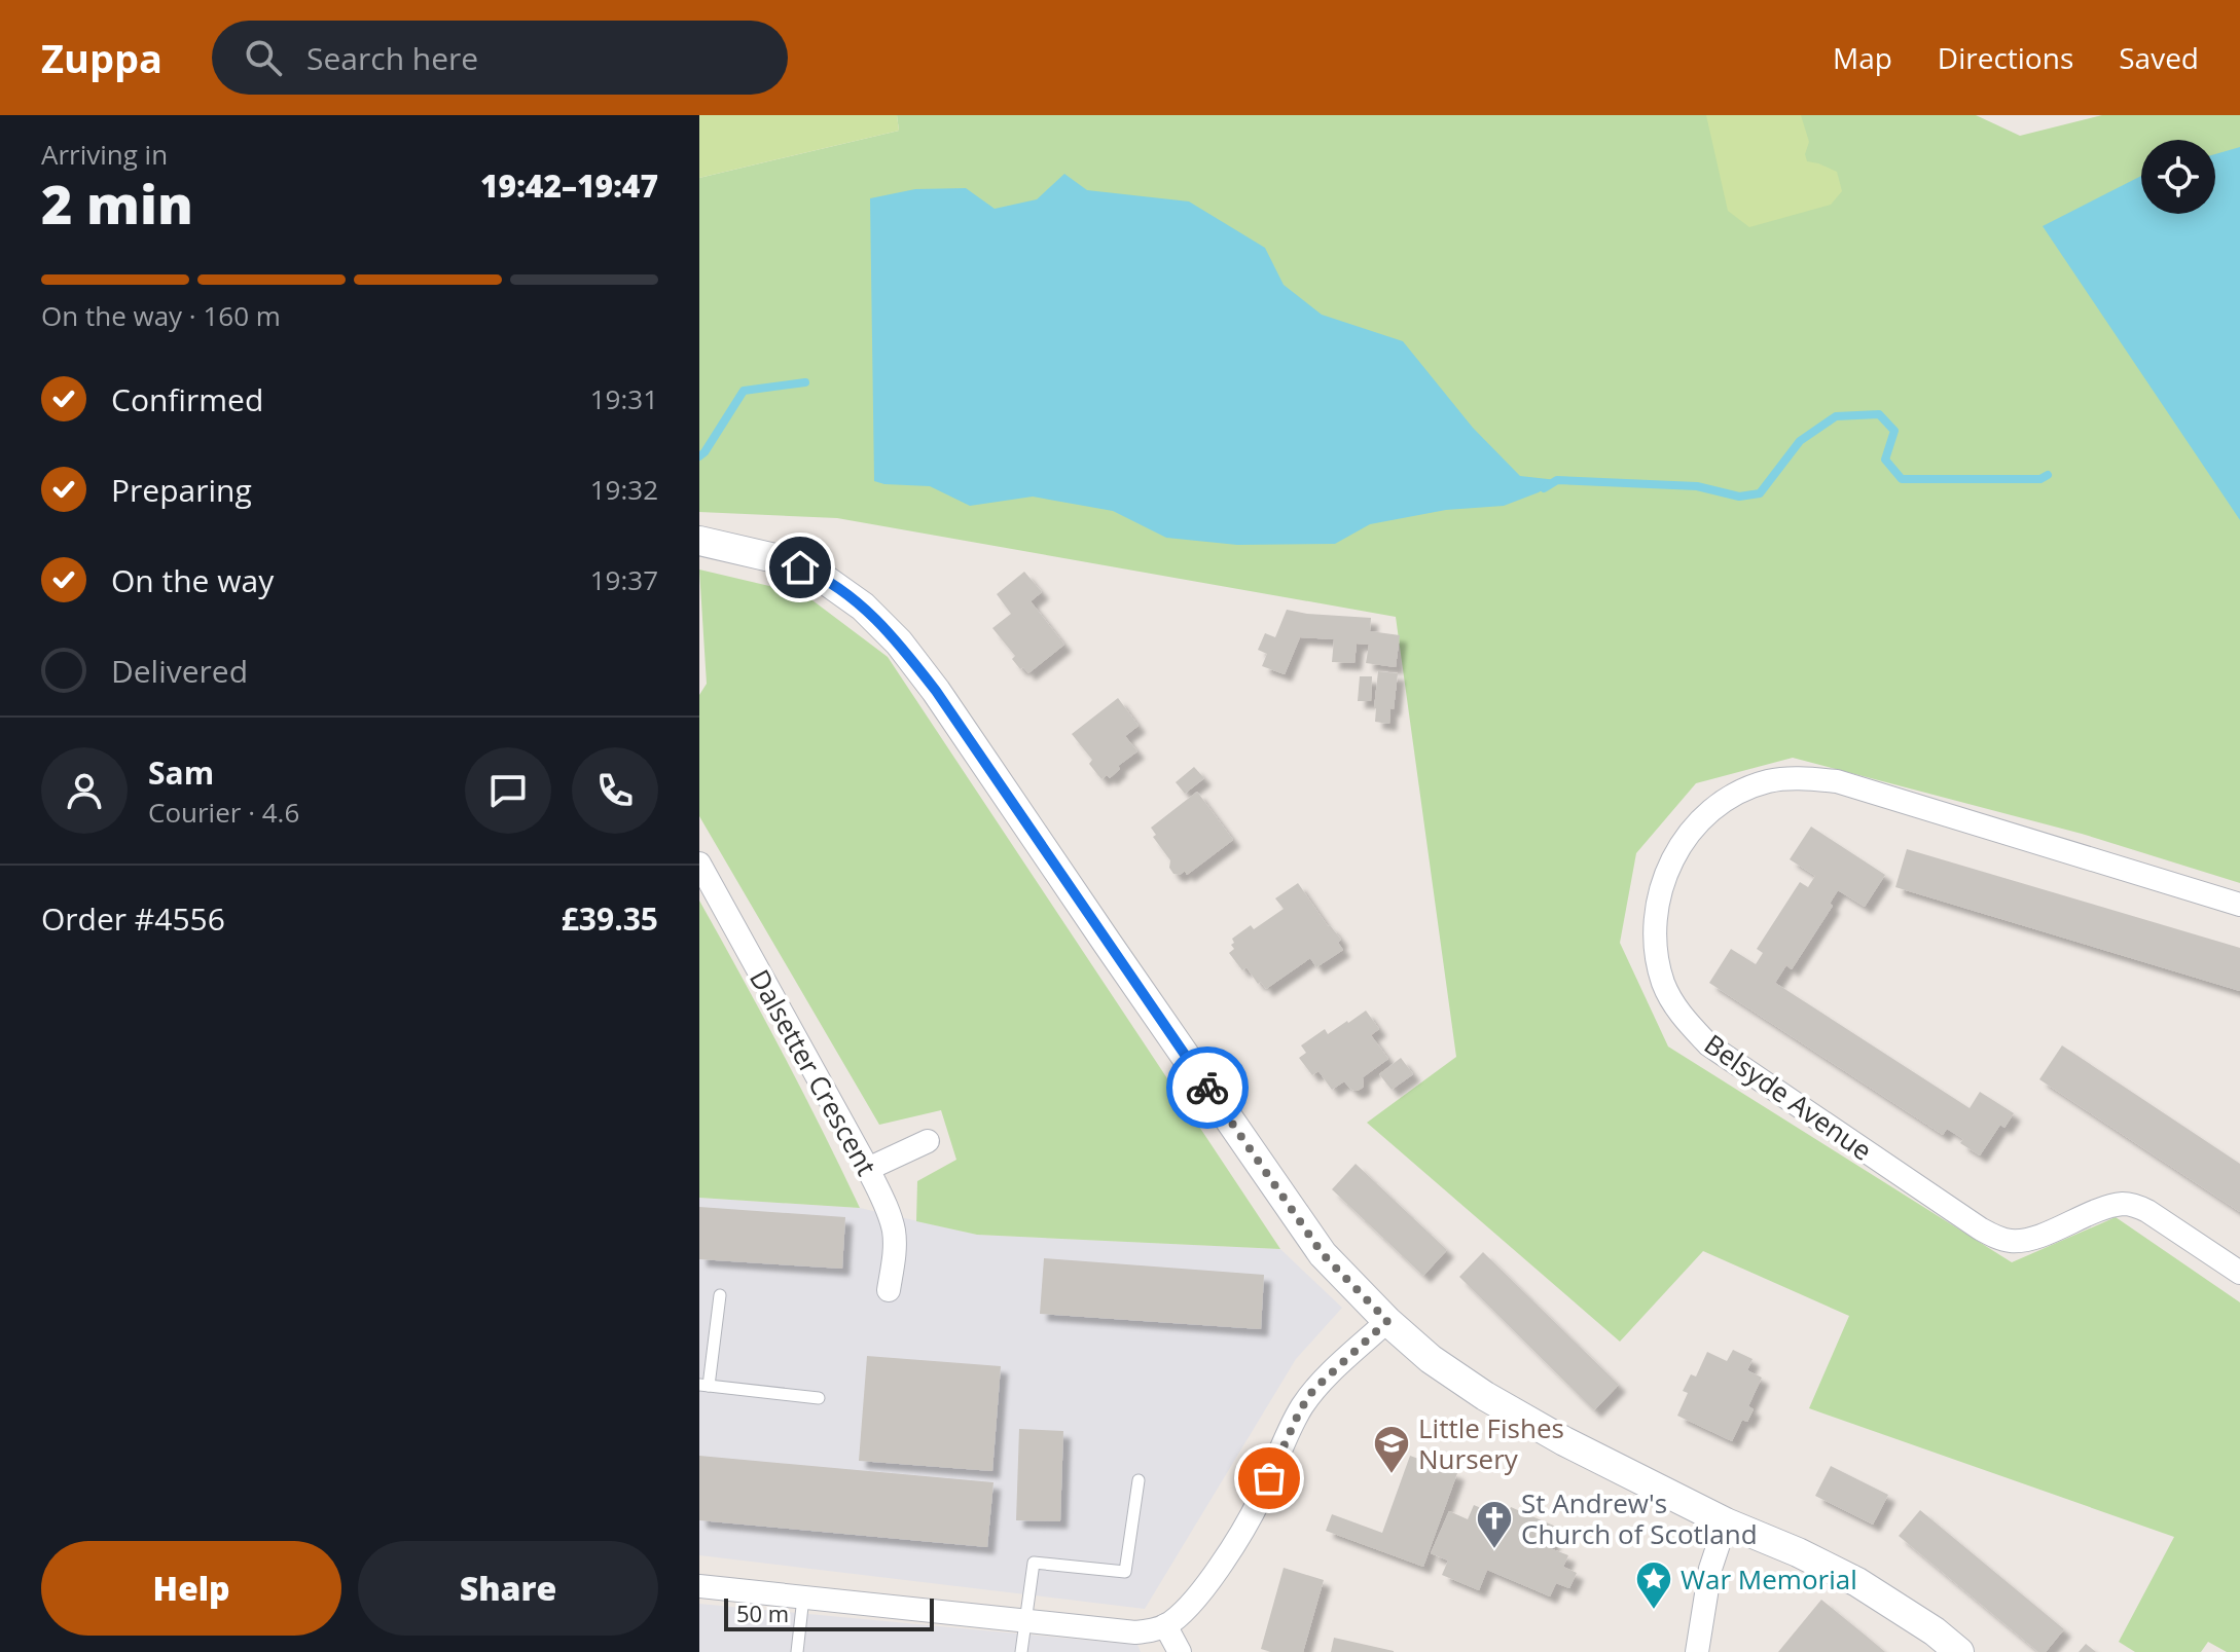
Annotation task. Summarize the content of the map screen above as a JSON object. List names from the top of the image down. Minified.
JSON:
{"streets":{"street":["Dalsetter Crescent","Belsyde Avenue"]},"places":{"school or university":["Little Fishes Nursery"],"church":["St Andrew's Church of Scotland"],"place":["War Memorial"]},"scale_bar":"50 m","page":{"header":"Zuppa","search":"Search here","nav":["Map","Directions","Saved"],"heading":["2 min","Arriving in","19:42–19:47"],"panel":["Sam","Courier · 4.6","Order #4556","£39.35"],"bar":"On the way · 160 m","list":[["Confirmed","19:31"],["Preparing","19:32"],["On the way","19:37"],"Delivered"],"buttons":["Help","Share"],"scale":"50 m"}}
